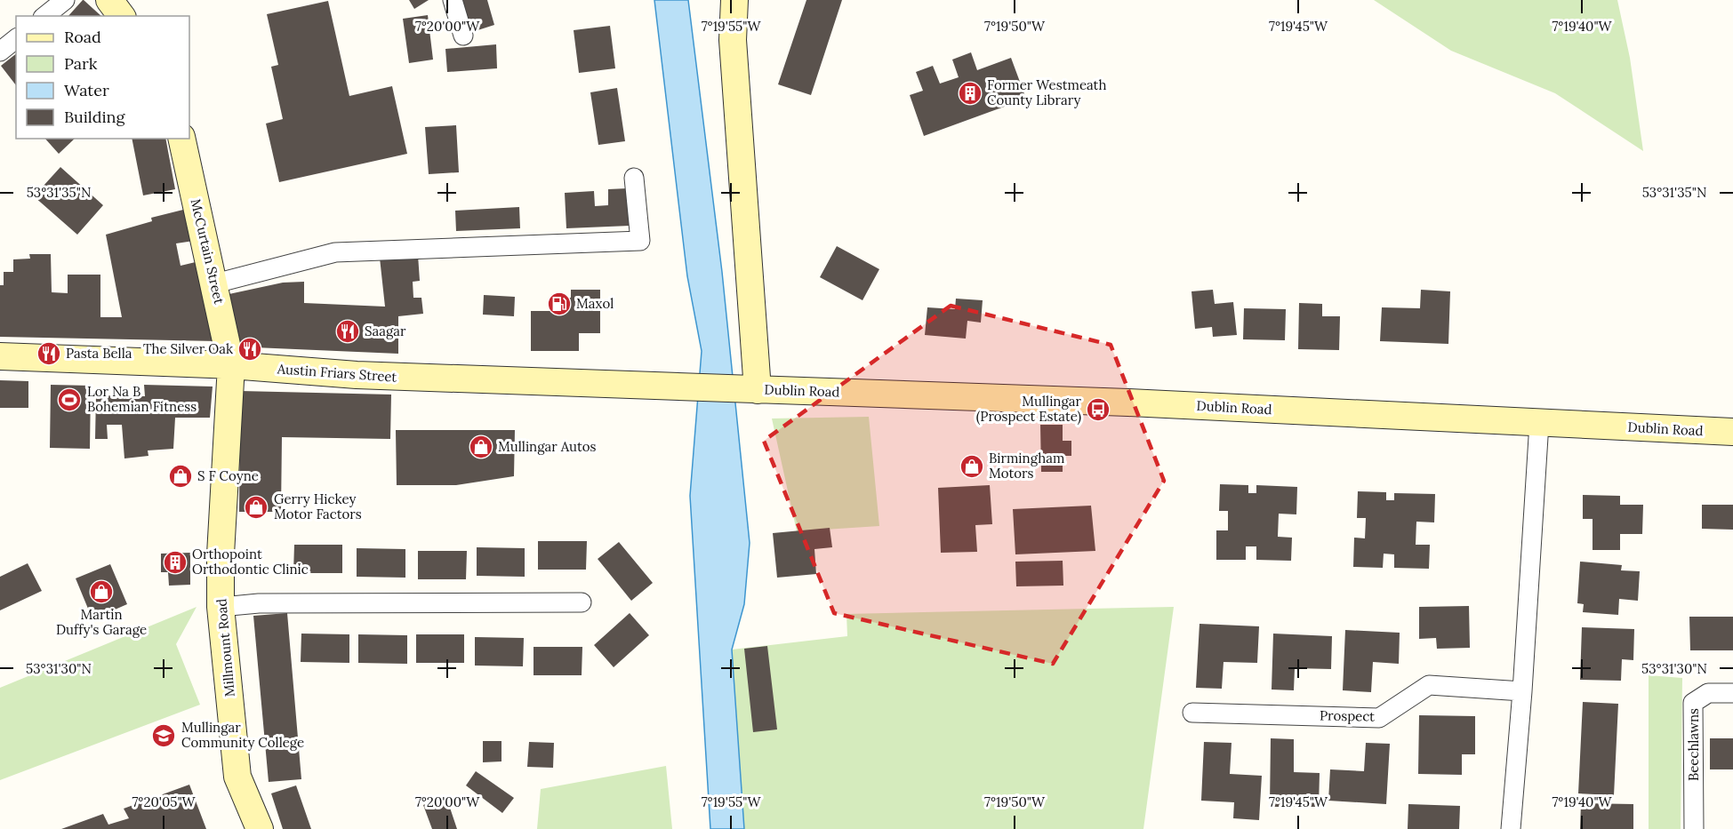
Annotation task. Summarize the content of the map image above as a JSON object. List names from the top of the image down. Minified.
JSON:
{"streets":{"main road":["McCurtain Street","Austin Friars Street","Dublin Road","Millmount Road"],"street":["Prospect","Beechlawns"]},"crossings":[["McCurtain Street","Austin Friars Street"],["McCurtain Street","Millmount Road"],["Austin Friars Street","Dublin Road"],["Austin Friars Street","Millmount Road"]],"places":{"building":["Former Westmeath County Library","Orthopoint Orthodontic Clinic"],"fuel station":["Maxol"],"restaurant":["Saagar","The Silver Oak","Pasta Bella"],"sports":["Lor Na B Bohemian Fitness"],"bus stop":["Mullingar (Prospect Estate)"],"shop":["Mullingar Autos","Birmingham Motors","S F Coyne","Gerry Hickey Motor Factors","Martin Duffy's Garage"],"school or university":["Mullingar Community College"]},"legend":["Road","Park","Water","Building"],"coordinates":["7°20'00\"W","7°19'55\"W","7°19'50\"W","7°19'45\"W","7°19'40\"W","53°31'35\"N","53°31'30\"N","7°20'05\"W"]}
